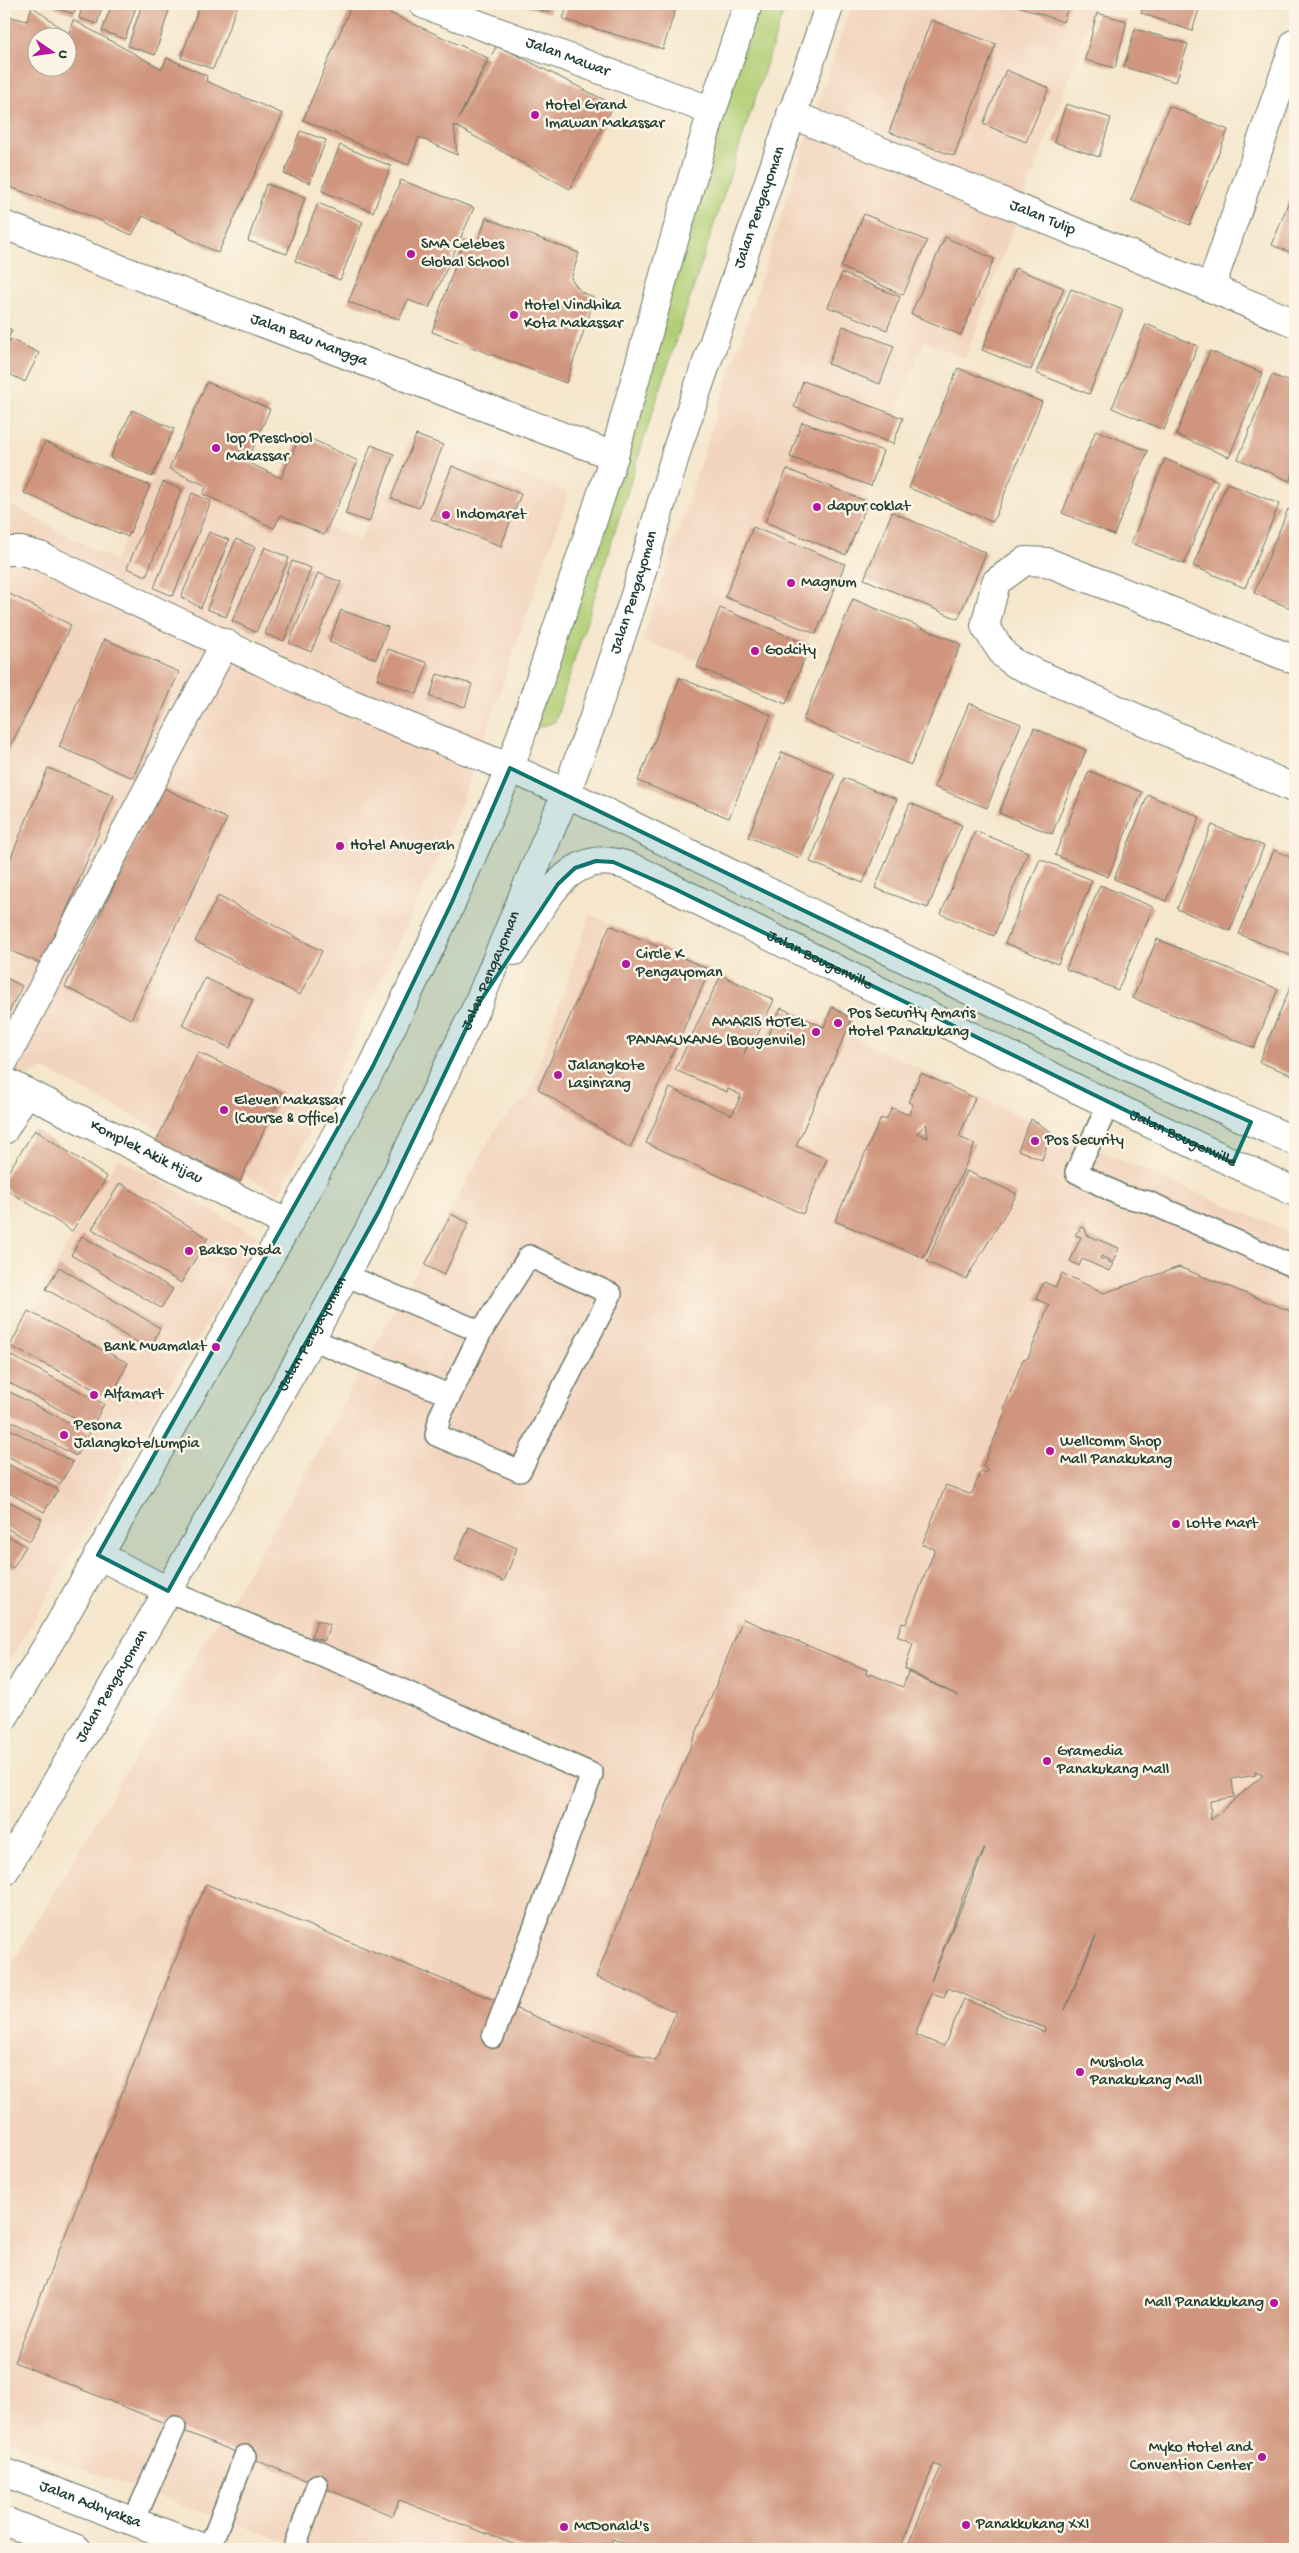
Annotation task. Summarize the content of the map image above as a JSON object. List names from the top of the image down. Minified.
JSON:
{"streets":{"street":["Jalan Mawar","Jalan Pengayoman","Jalan Tulip","Jalan Bau Mangga","Jalan Bougenville","Komplek Akik Hijau","Jalan Adhyaksa"]},"crossings":[["Jalan Pengayoman","Jalan Tulip"],["Jalan Pengayoman","Jalan Bougenville"]],"places":["Hotel Grand Imawan Makassar","SMA Celebes Global School","Hotel Vindhika Kota Makassar","Iop Preschool Makassar","dapur coklat","Indomaret","Magnum","Godcity","Hotel Anugerah","Circle K Pengayoman","Pos Security Amaris Hotel Panakukang","AMARIS HOTEL PANAKUKANG (Bougenvile)","Jalangkote Lasinrang","Eleven Makassar (Course & Office)","Pos Security","Bakso Yosda","Bank Muamalat","Alfamart","Pesona Jalangkote/Lumpia","Wellcomm Shop Mall Panakukang","Lotte Mart","Gramedia Panakukang Mall","Mushola Panakukang Mall","Mall Panakkukang","Myko Hotel and Convention Center","Panakkukang XXI","McDonald's"],"north":"right"}
